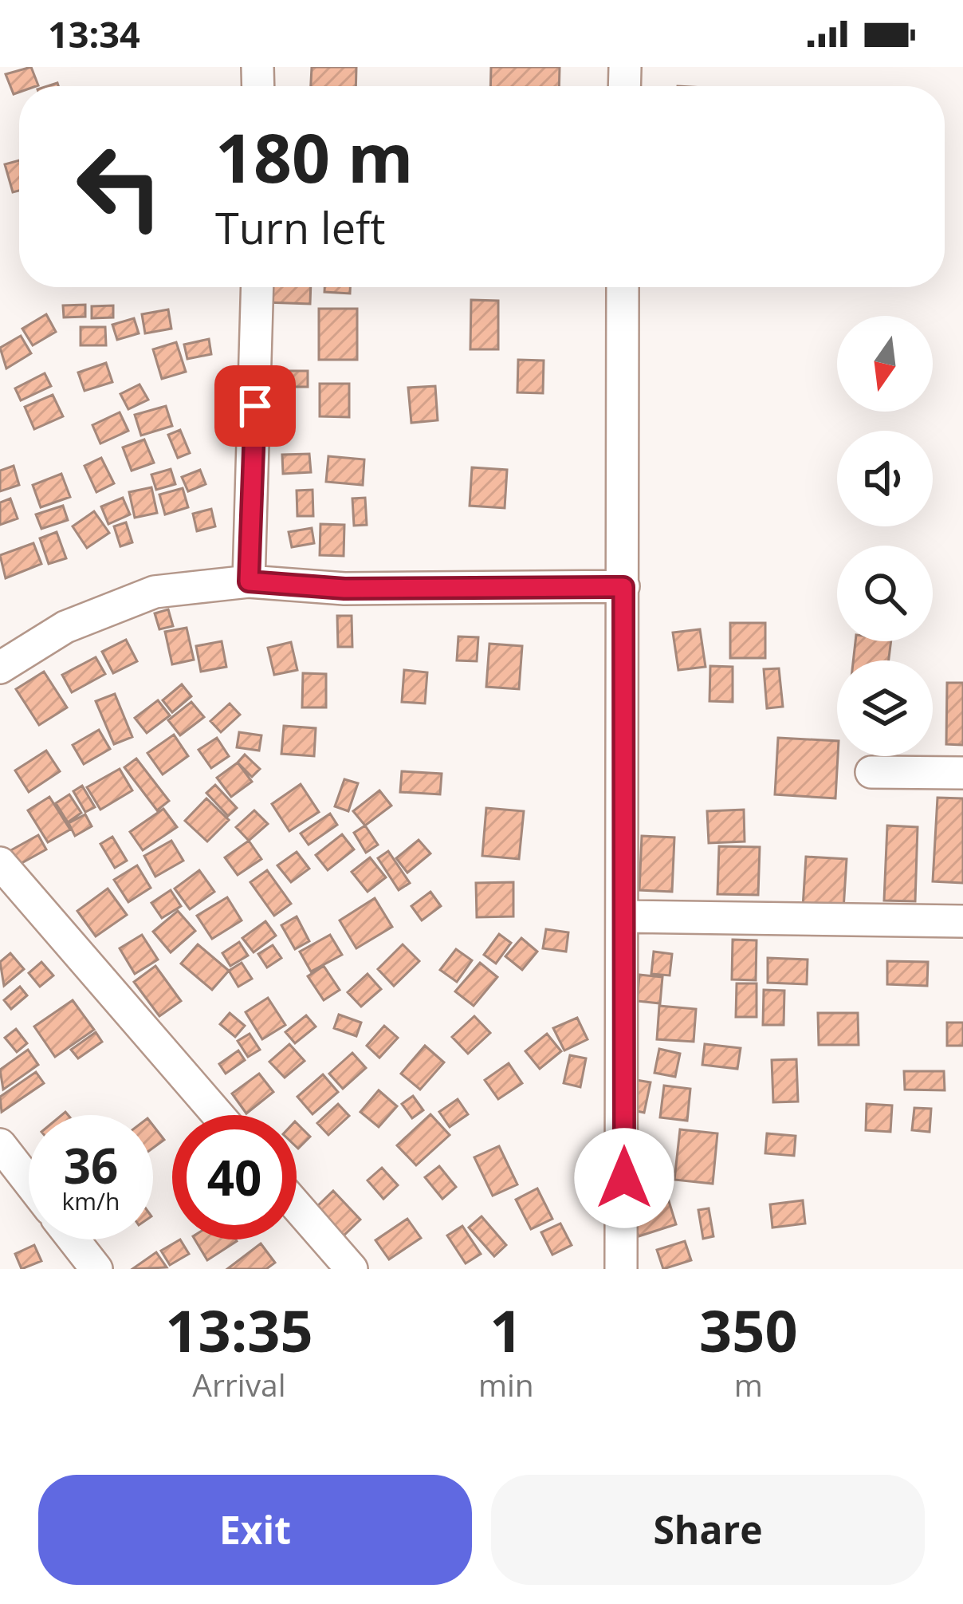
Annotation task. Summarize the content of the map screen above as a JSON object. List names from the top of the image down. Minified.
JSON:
{"north":"bottom","page":{"status":"13:34","turn":["180 m","Turn left"],"speed":"36 km/h","limit":"40","eta":["13:35","Arrival","1","min","350","m"],"buttons":["Exit","Share"]}}
